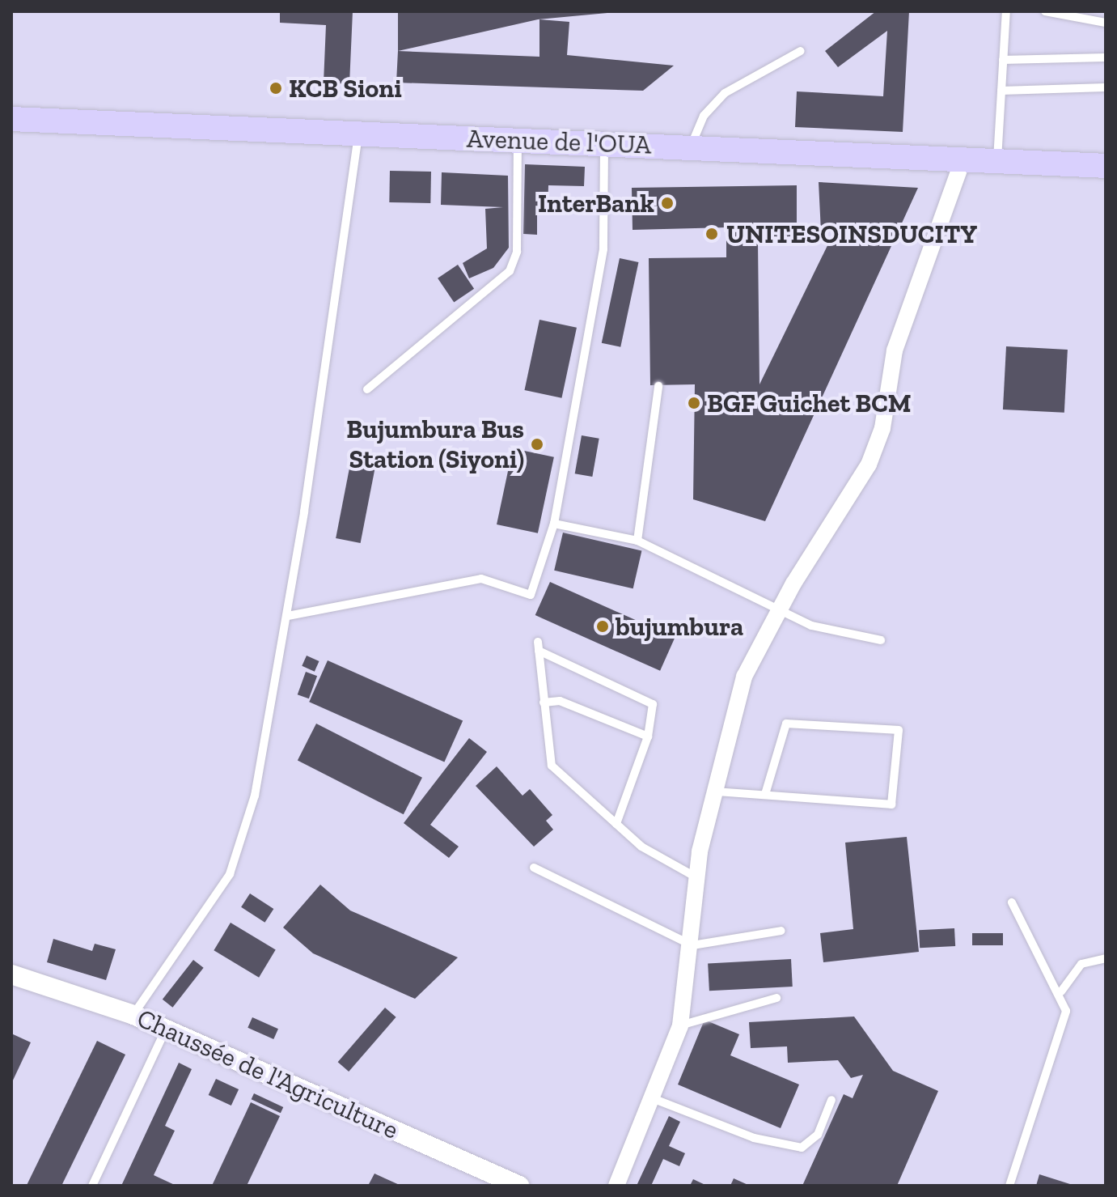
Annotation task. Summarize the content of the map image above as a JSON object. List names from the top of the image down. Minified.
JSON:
{"streets":{"main road":["Avenue de l'OUA"],"street":["Chaussée de l'Agriculture"]},"places":["KCB Sioni","InterBank","UNITESOINSDUCITY","BGF Guichet BCM","Bujumbura Bus Station (Siyoni)","bujumbura"]}
